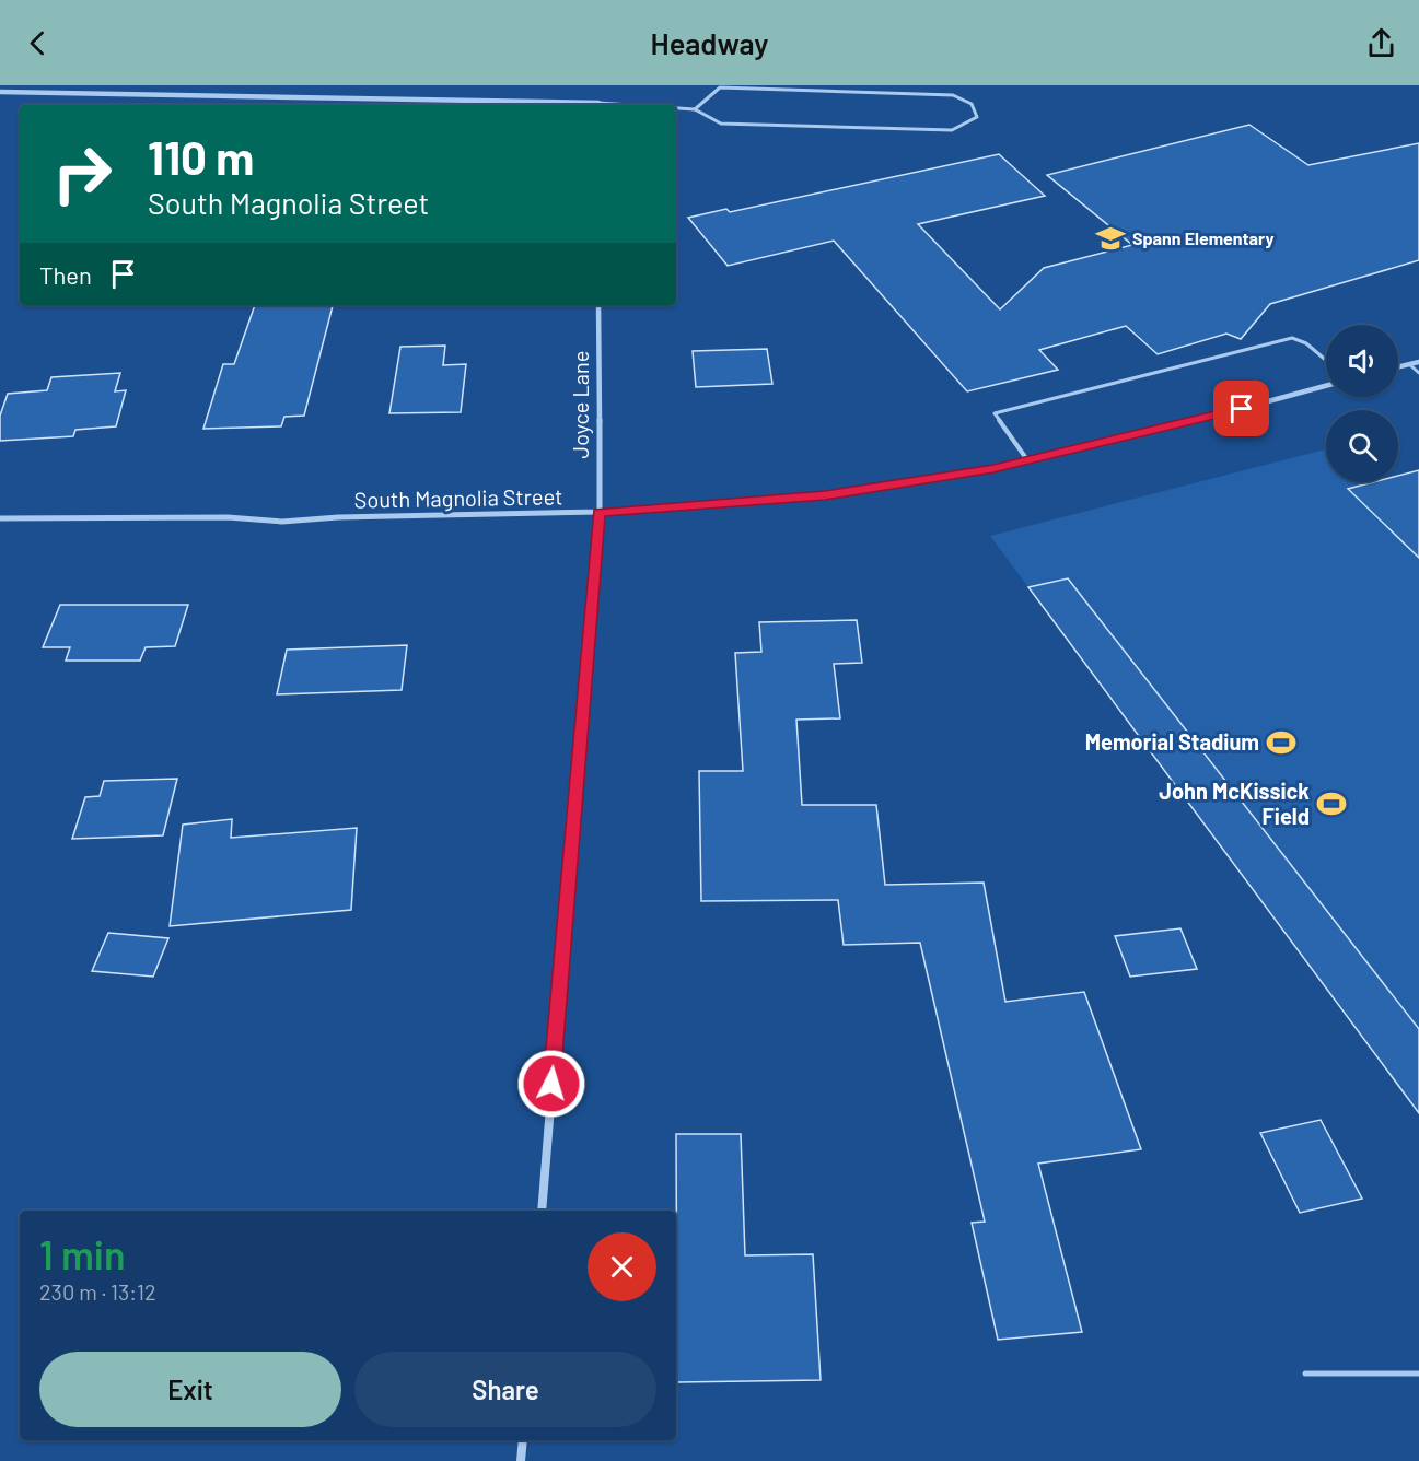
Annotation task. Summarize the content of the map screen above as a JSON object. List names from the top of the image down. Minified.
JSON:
{"streets":{"street":["Joyce Lane","South Magnolia Street"]},"crossings":[["Joyce Lane","South Magnolia Street"]],"places":{"school or university":["Spann Elementary"],"sports":["Memorial Stadium","John McKissick Field"]},"page":{"header":"Headway","turn":["110 m","South Magnolia Street"],"then":"Then","heading":["1 min","230 m · 13:12"],"buttons":["Exit","Share"]}}
